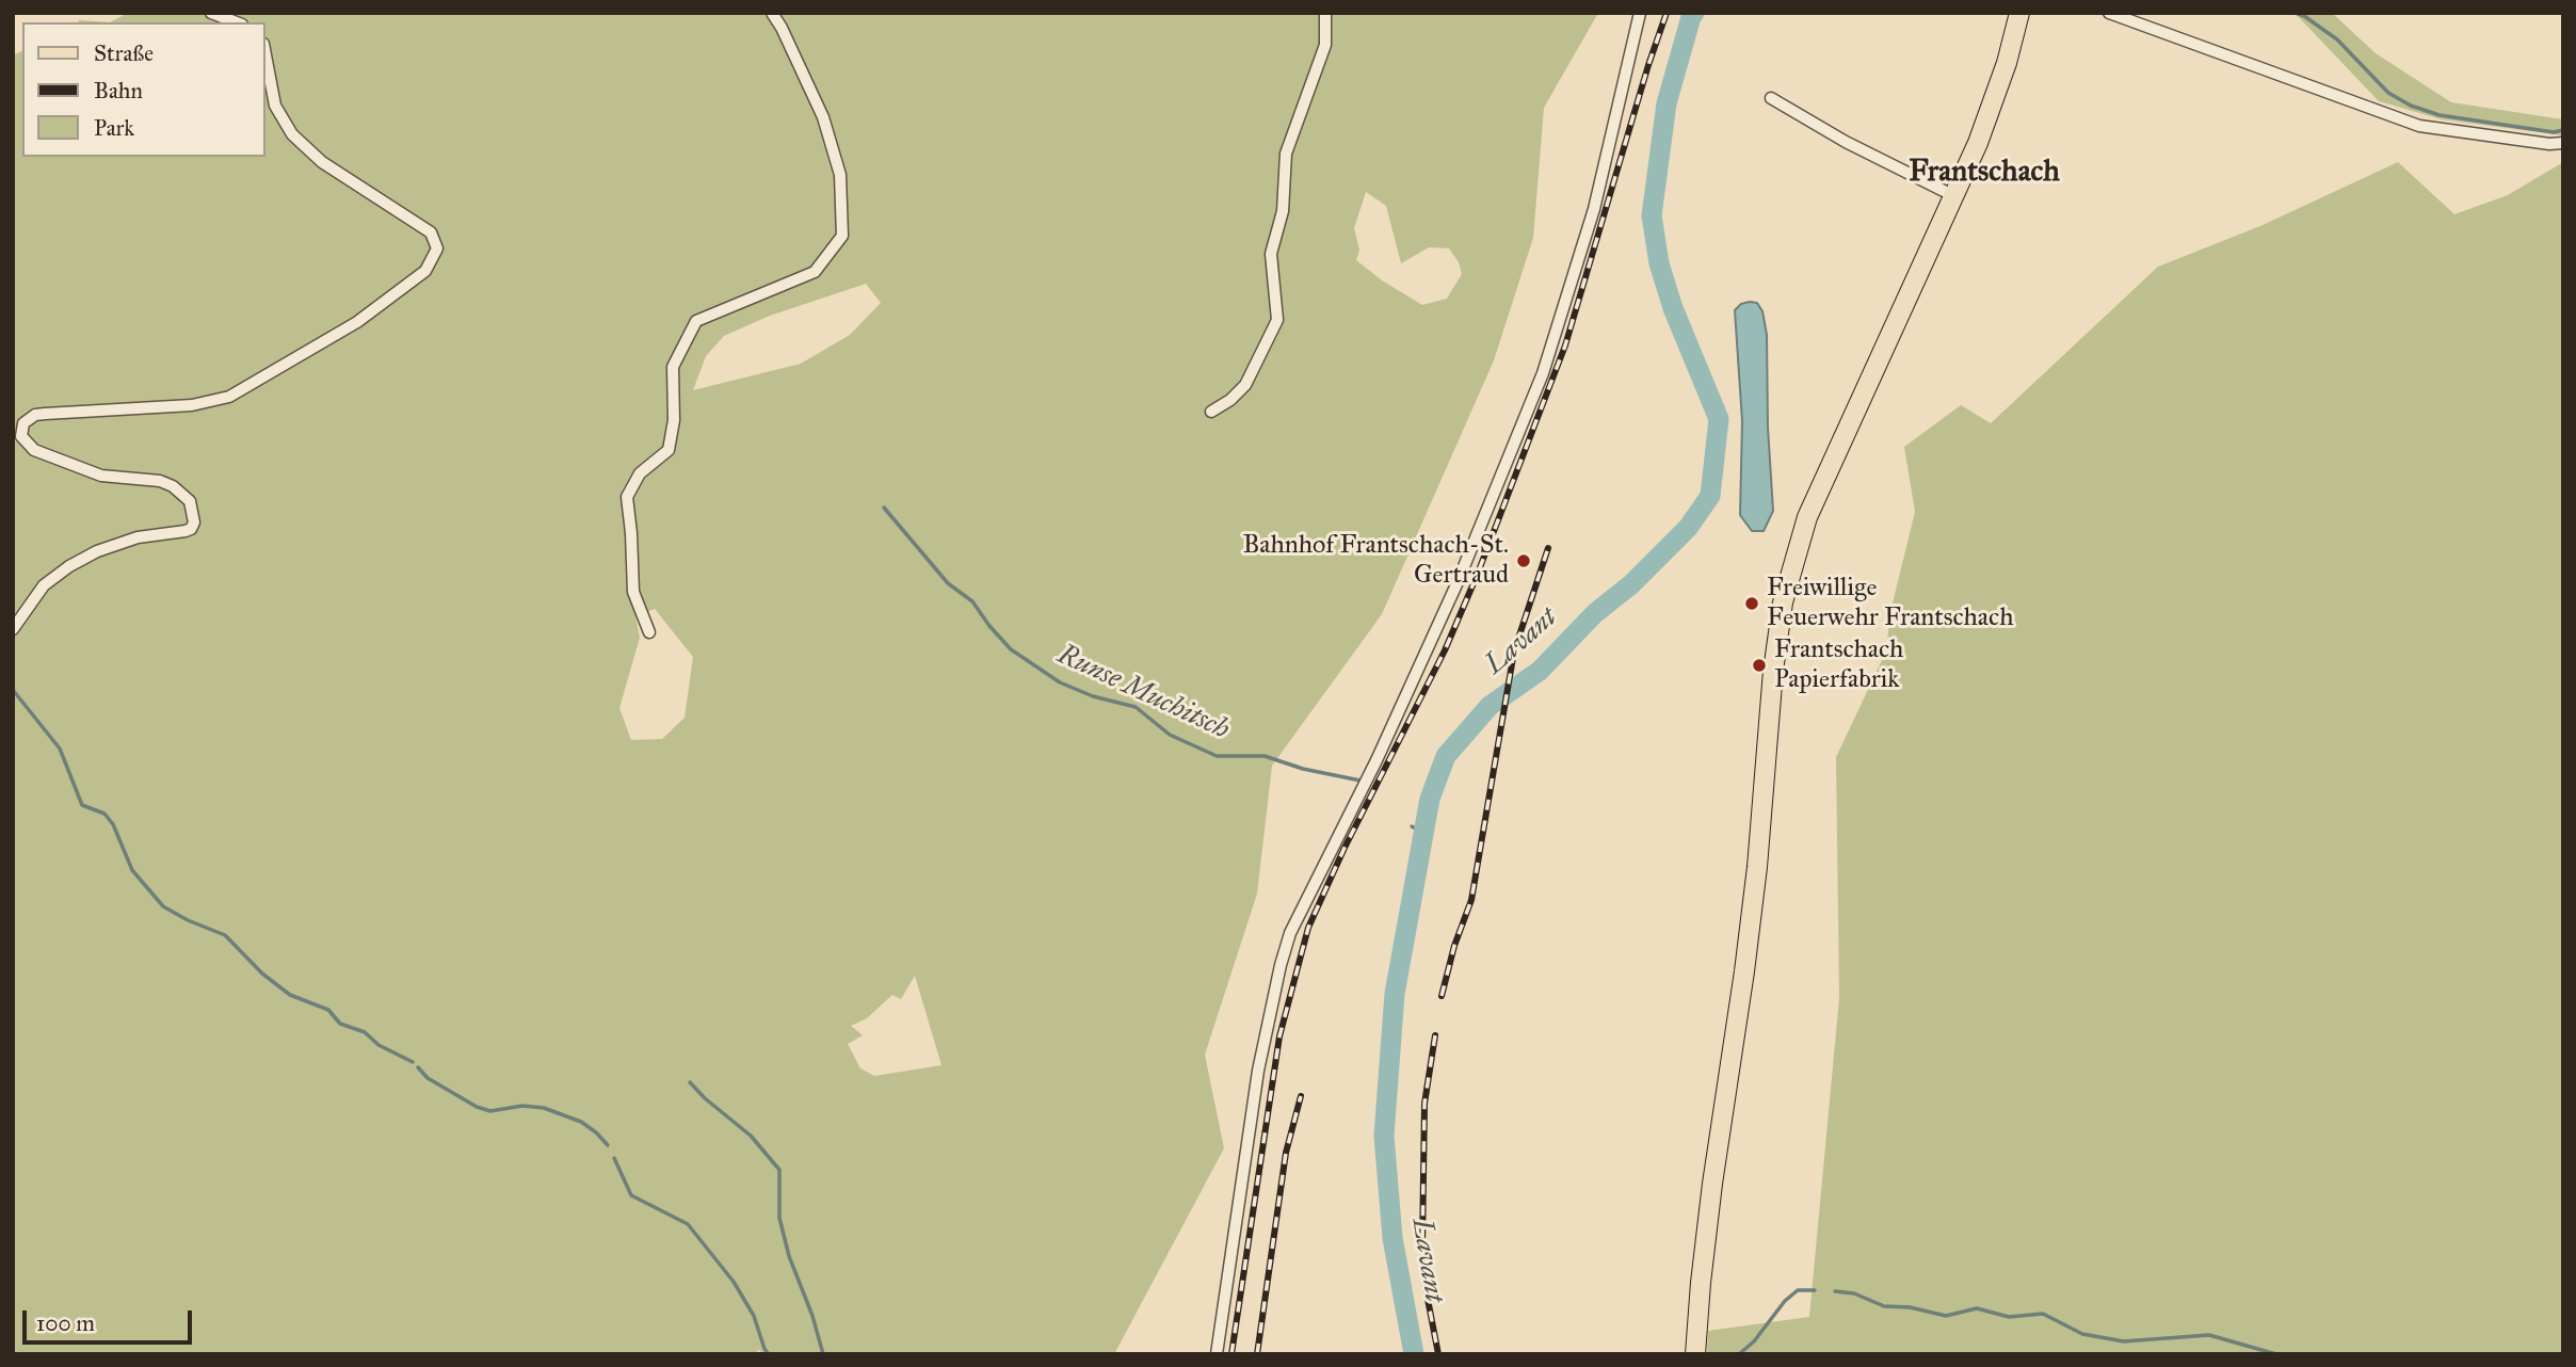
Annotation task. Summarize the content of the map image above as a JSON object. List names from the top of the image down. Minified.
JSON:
{"districts":["Frantschach"],"water":["Lavant","Runse Muchitsch"],"places":["Bahnhof Frantschach-St. Gertraud","Freiwillige Feuerwehr Frantschach","Frantschach Papierfabrik"],"legend":["Straße","Bahn","Park"],"scale_bar":"100 m"}
